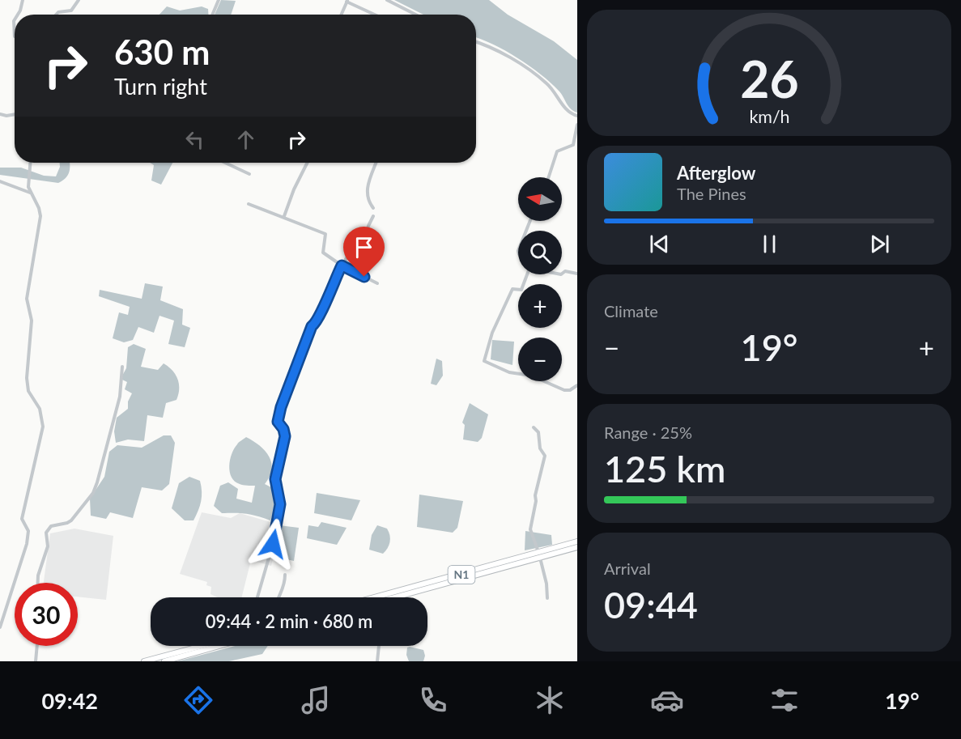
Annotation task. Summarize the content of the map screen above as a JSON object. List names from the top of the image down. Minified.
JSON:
{"streets":{"highway":["N1"]},"north":"left","page":{"turn":["630 m","Turn right"],"song":["Afterglow","The Pines"],"map_buttons":["+","−"],"tile":["Climate",["Range · 25%","125 km"],["Arrival","09:44"]],"heat":["−","19°","+"],"limit":"30","trip":"09:44 · 2 min · 680 m","tabs":["09:42","19°"],"gauge":["26","km/h"]}}
